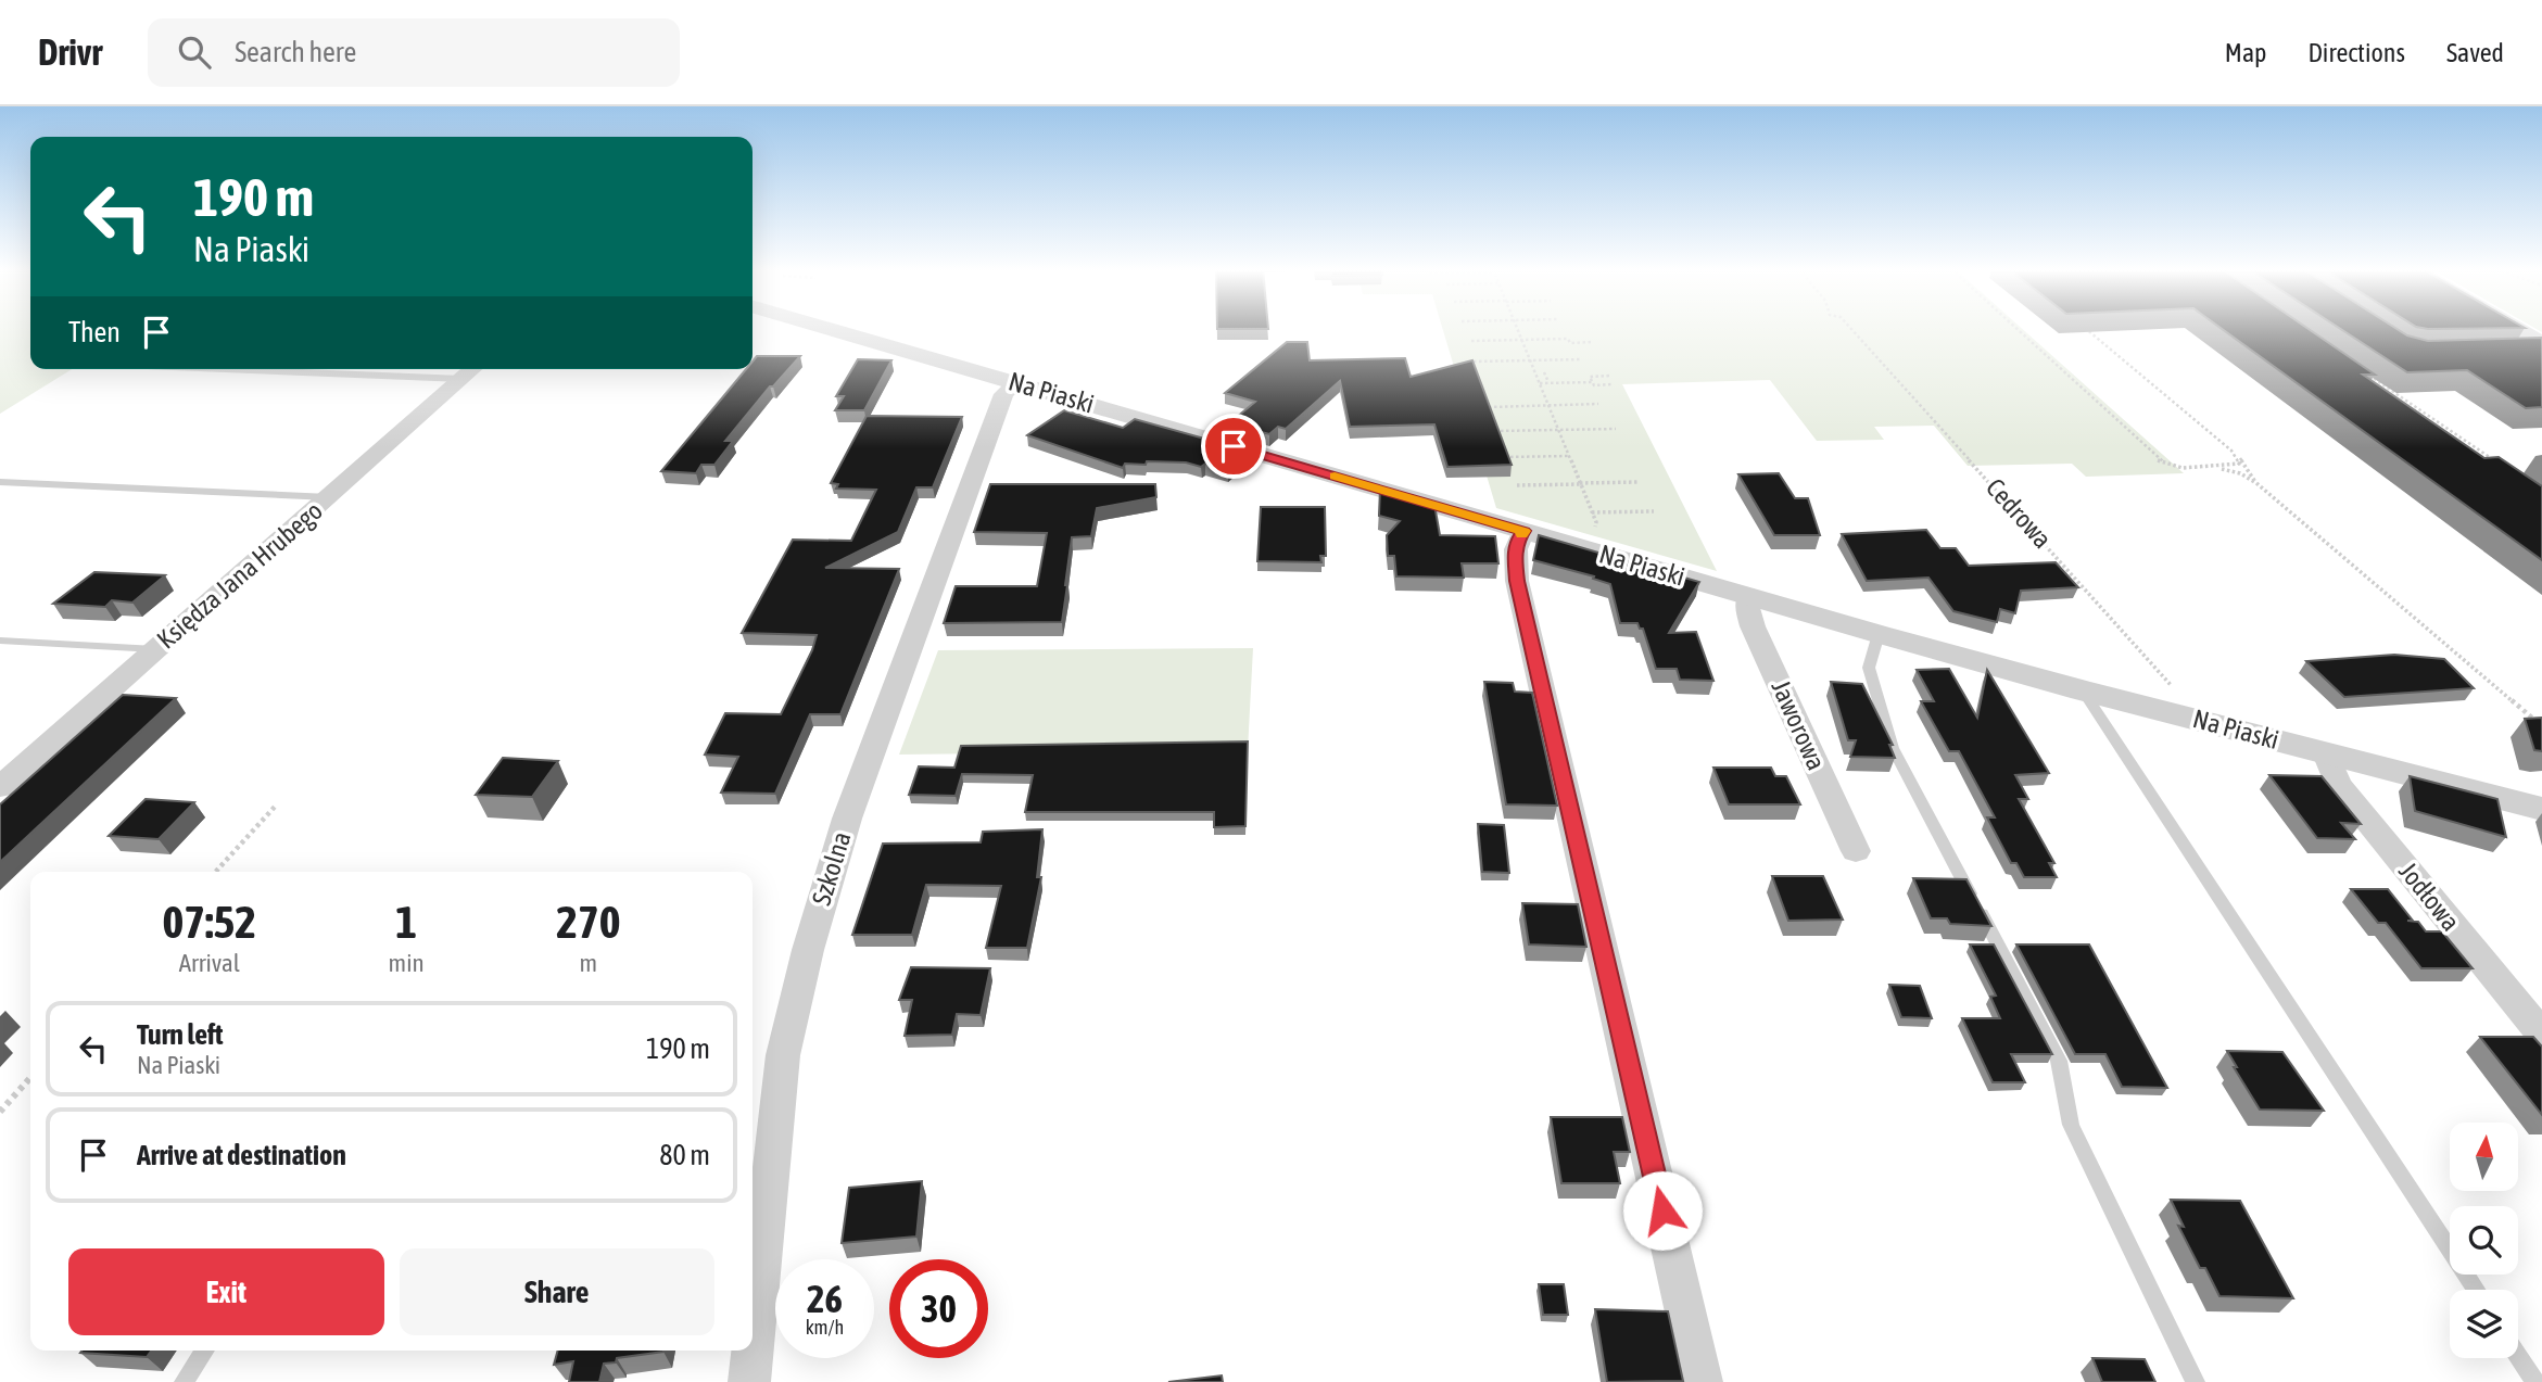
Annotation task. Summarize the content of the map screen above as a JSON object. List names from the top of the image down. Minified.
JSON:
{"streets":{"street":["Na Piaski","Księdza Jana Hrubego","Jaworowa","Szkolna","Jodłowa"],"path":["Cedrowa"]},"crossings":[["Na Piaski","Cedrowa"],["Na Piaski","Jaworowa"],["Na Piaski","Szkolna"],["Na Piaski","Jodłowa"]],"north":"top","page":{"header":"Drivr","search":"Search here","nav":["Map","Directions","Saved"],"turn":["190 m","Na Piaski"],"then":"Then","eta":["07:52","Arrival","1","min","270","m"],"list":[{"name":"Turn left","note":"Na Piaski","value":"190 m"},{"name":"Arrive at destination","value":"80 m"}],"buttons":["Exit","Share"],"speed":"26 km/h","limit":"30"}}
